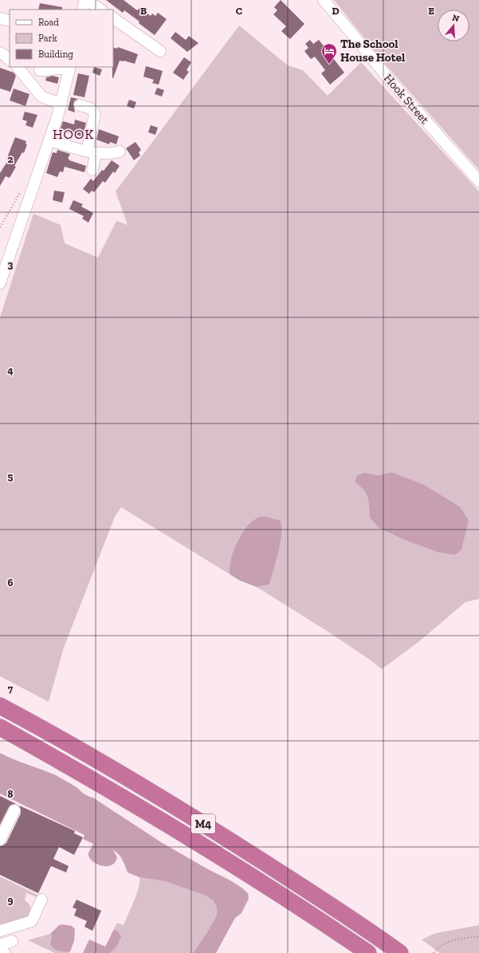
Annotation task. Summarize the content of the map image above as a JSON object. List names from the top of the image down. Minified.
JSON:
{"streets":{"highway":["M4"],"street":["Hook Street"]},"districts":["HOOK"],"places":{"hotel":["The School House Hotel"]},"legend":["Road","Park","Building"],"north":"top","grid":{"columns":["B","C","D","E"],"rows":["2","3","4","5","6","7","8","9"]}}
